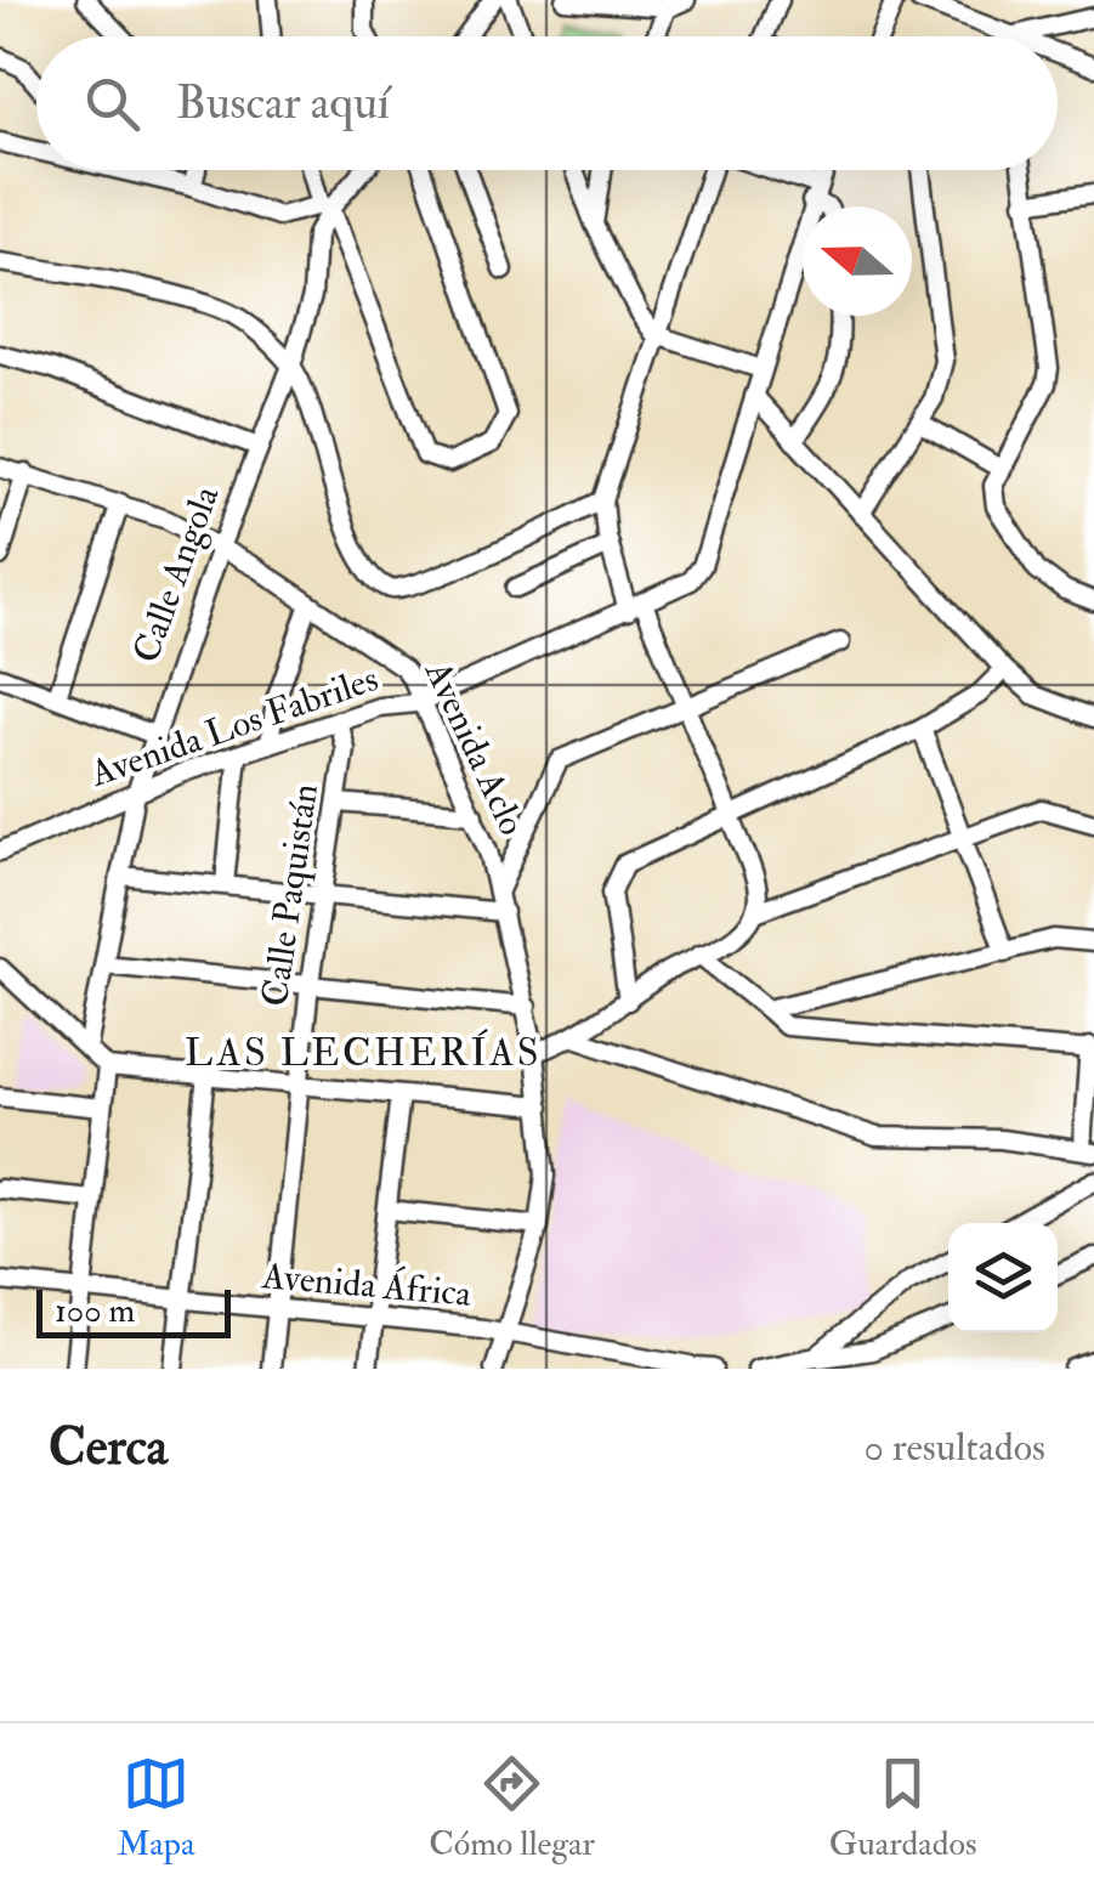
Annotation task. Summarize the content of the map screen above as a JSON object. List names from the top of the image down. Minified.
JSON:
{"streets":{"street":["Calle Angola","Avenida Los Fabriles","Avenida Aclo","Calle Paquistán","Avenida África"]},"crossings":[["Calle Angola","Avenida Los Fabriles"],["Calle Angola","Avenida Aclo"],["Avenida Los Fabriles","Avenida Aclo"],["Avenida Los Fabriles","Calle Paquistán"],["Avenida Aclo","Avenida África"],["Calle Paquistán","Avenida África"]],"districts":["LAS LECHERÍAS"],"scale_bar":"100 m","north":"left","page":{"search":"Buscar aquí","scale":"100 m","heading":["Cerca","0 resultados"],"nav":["Mapa","Cómo llegar","Guardados"]}}
